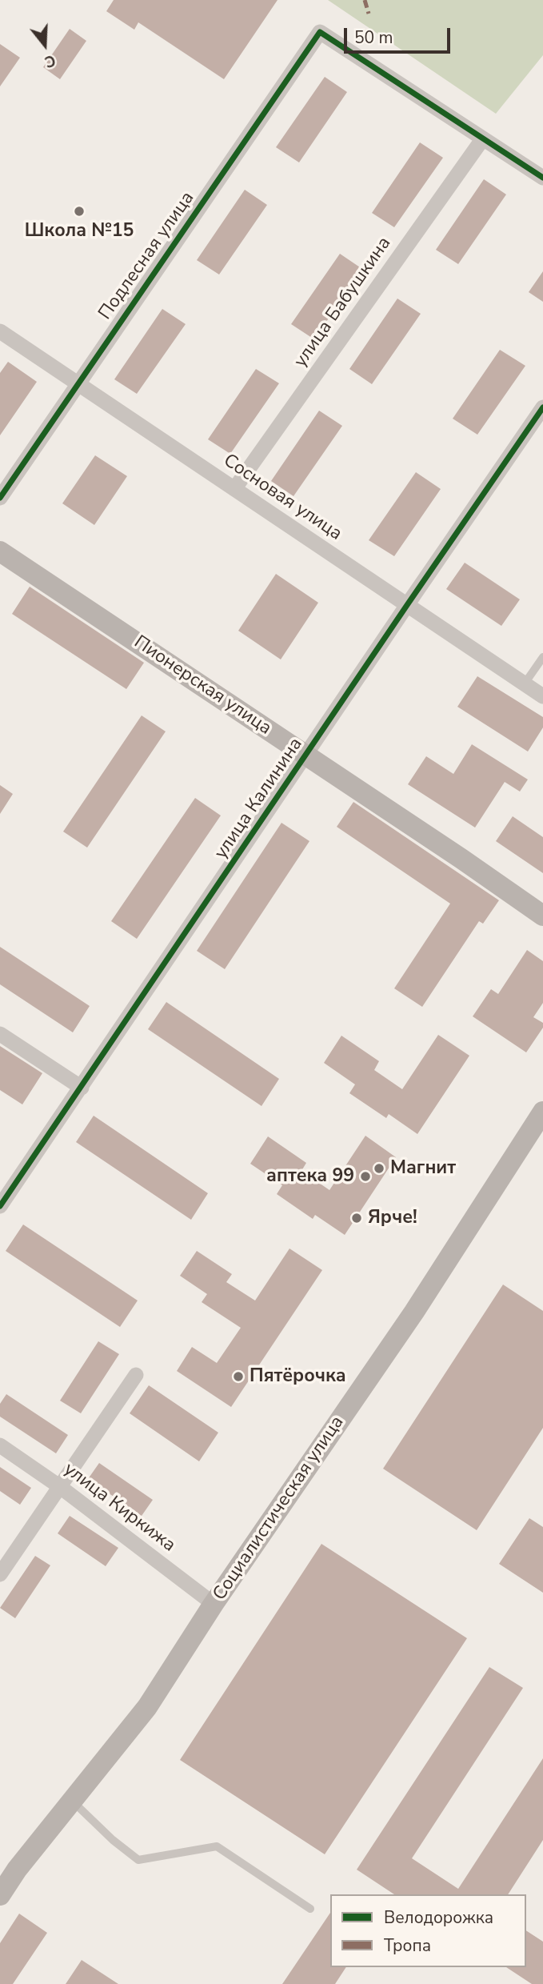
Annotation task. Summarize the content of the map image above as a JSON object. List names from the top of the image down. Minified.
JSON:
{"streets":{"main road":["Пионерская улица","Социалистическая улица"],"street":["Подлесная улица","улица Бабушкина","Сосновая улица","улица Калинина","улица Киркижа"]},"crossings":[["Подлесная улица","улица Бабушкина"],["Подлесная улица","Сосновая улица"],["улица Бабушкина","Сосновая улица"],["Сосновая улица","улица Калинина"],["Пионерская улица","улица Калинина"],["улица Киркижа","Социалистическая улица"]],"places":["Школа №15","Магнит","аптека 99","Ярче!","Пятёрочка"],"legend":["Велодорожка","Тропа"],"scale_bar":"50 m","north":"bottom"}
